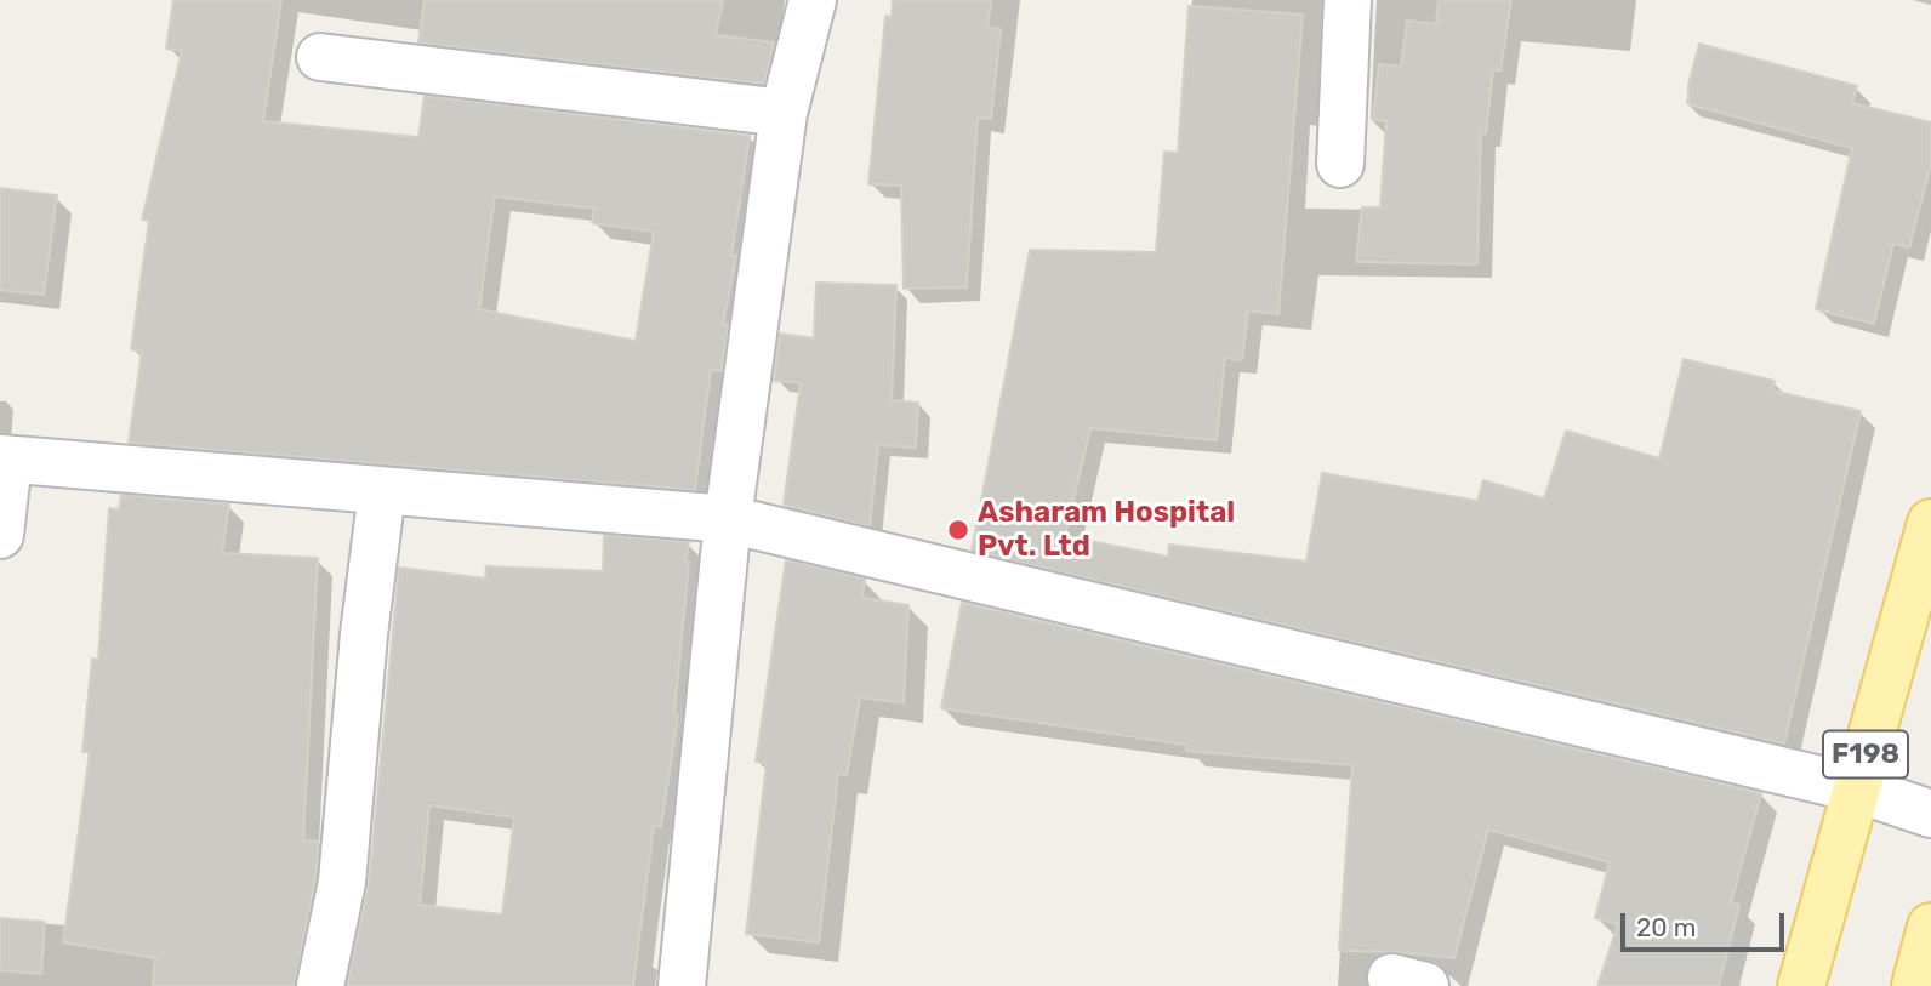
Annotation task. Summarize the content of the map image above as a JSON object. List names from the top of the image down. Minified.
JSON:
{"streets":{"main road":["F198"]},"places":["Asharam Hospital Pvt. Ltd"],"scale_bar":"20 m"}
